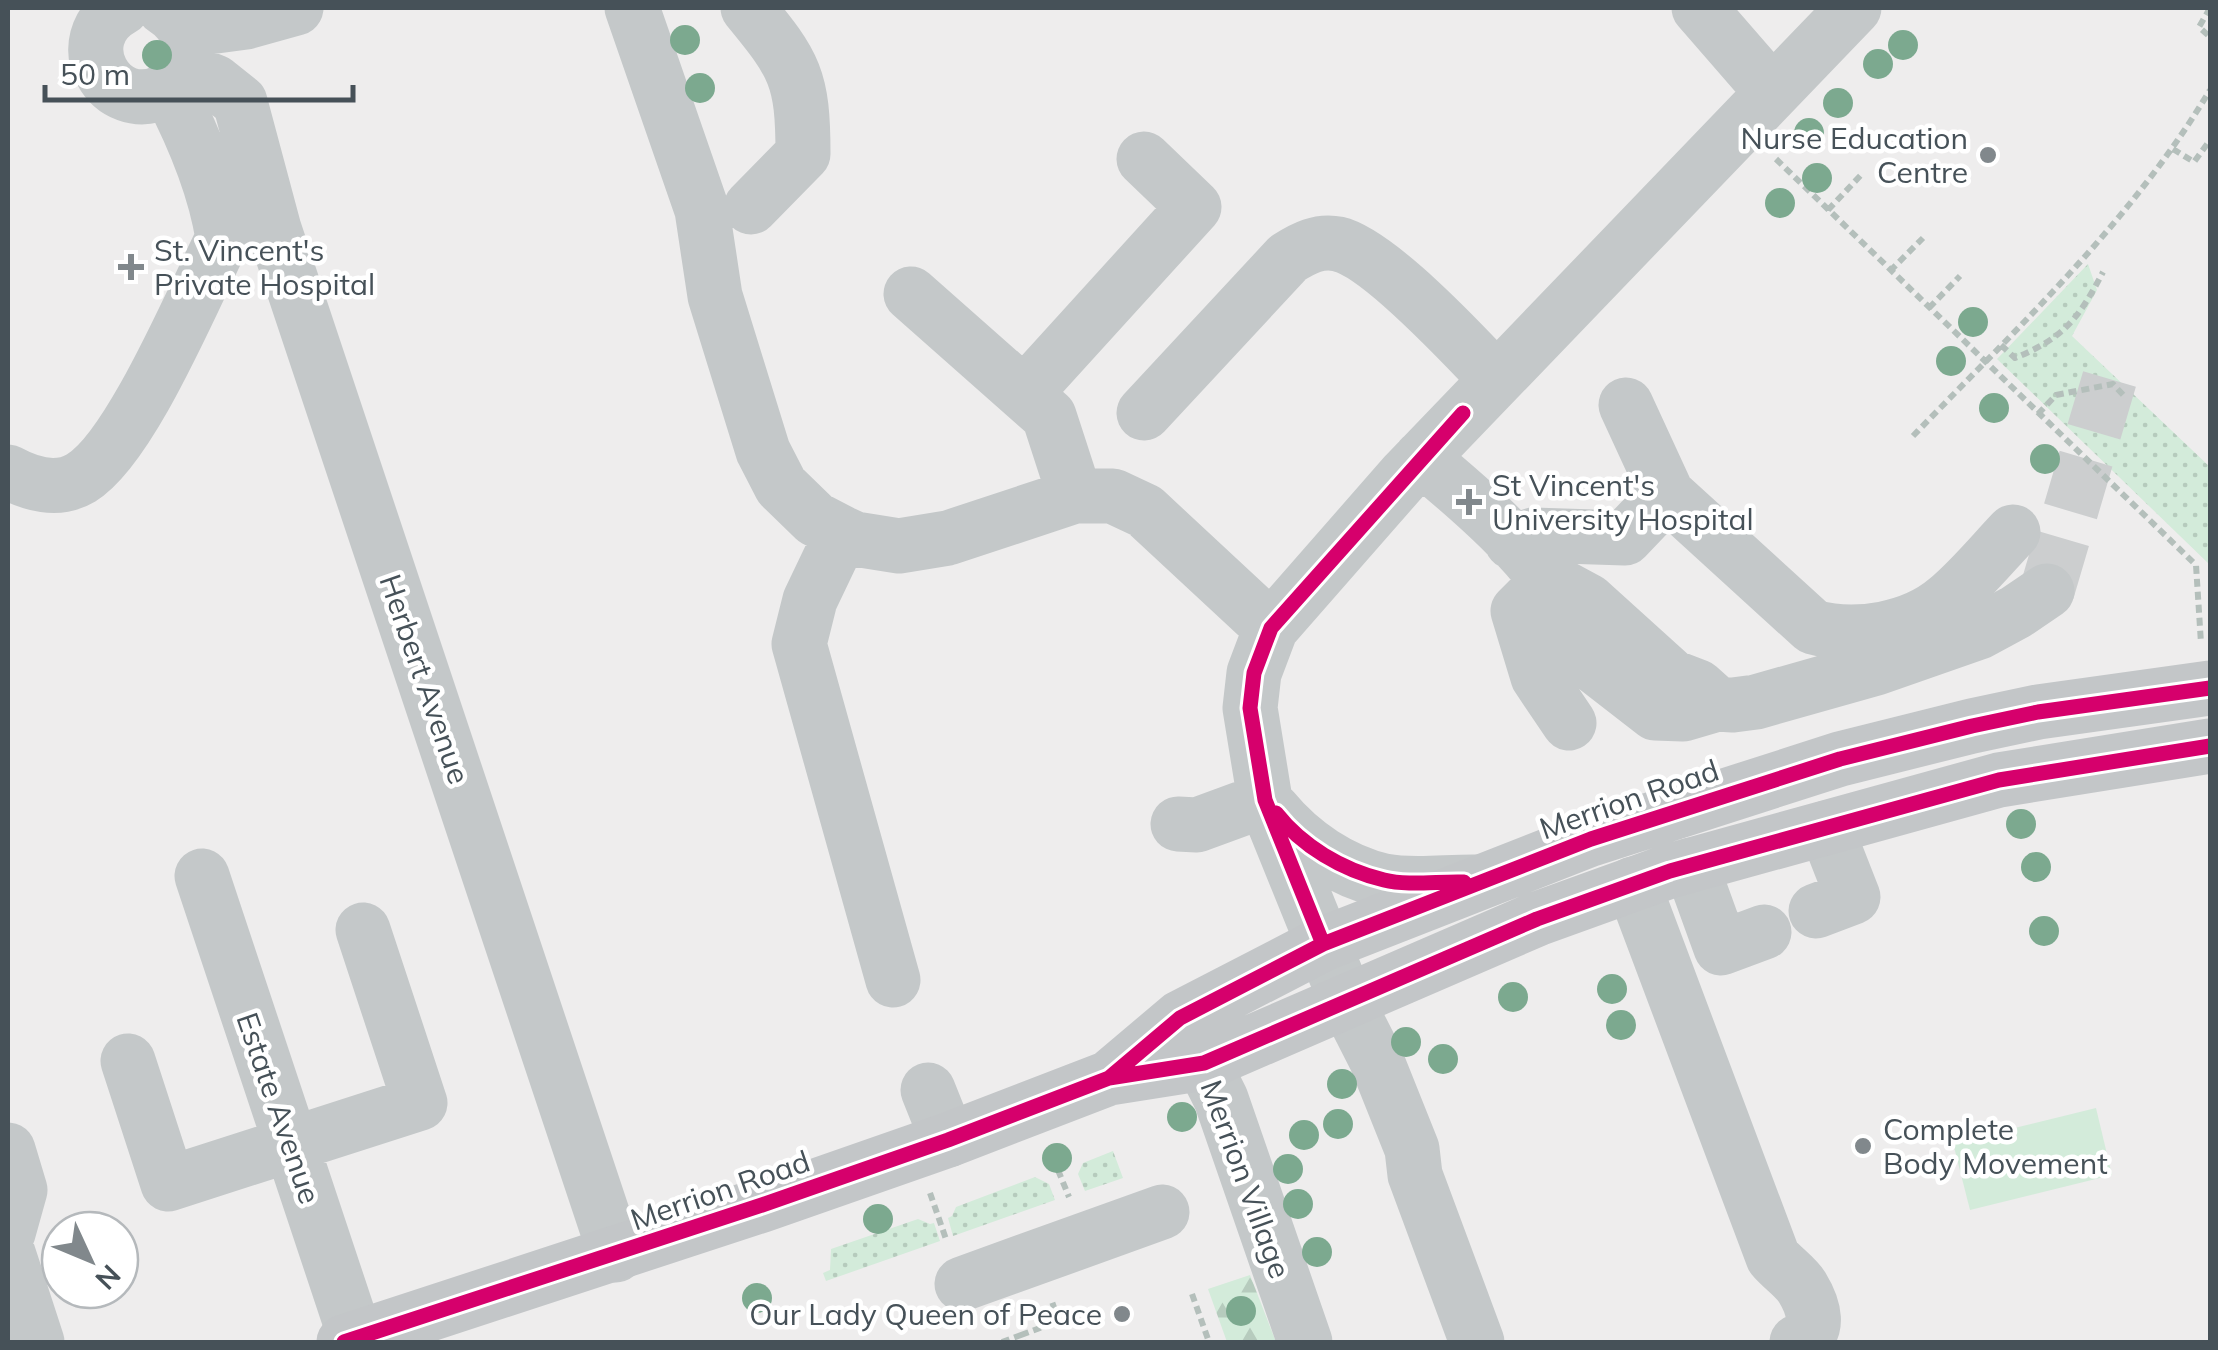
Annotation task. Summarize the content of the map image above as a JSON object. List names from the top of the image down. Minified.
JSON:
{"streets":{"main road":["Merrion Road"],"street":["Herbert Avenue","Estate Avenue","Merrion Village"]},"crossings":[["Herbert Avenue","Merrion Road"],["Merrion Road","Estate Avenue"],["Merrion Road","Merrion Village"]],"places":{"other":["Nurse Education Centre","Complete Body Movement","Our Lady Queen of Peace"],"health":["St. Vincent's Private Hospital","St Vincent's University Hospital"]},"scale_bar":"50 m","north":"bottom right"}
